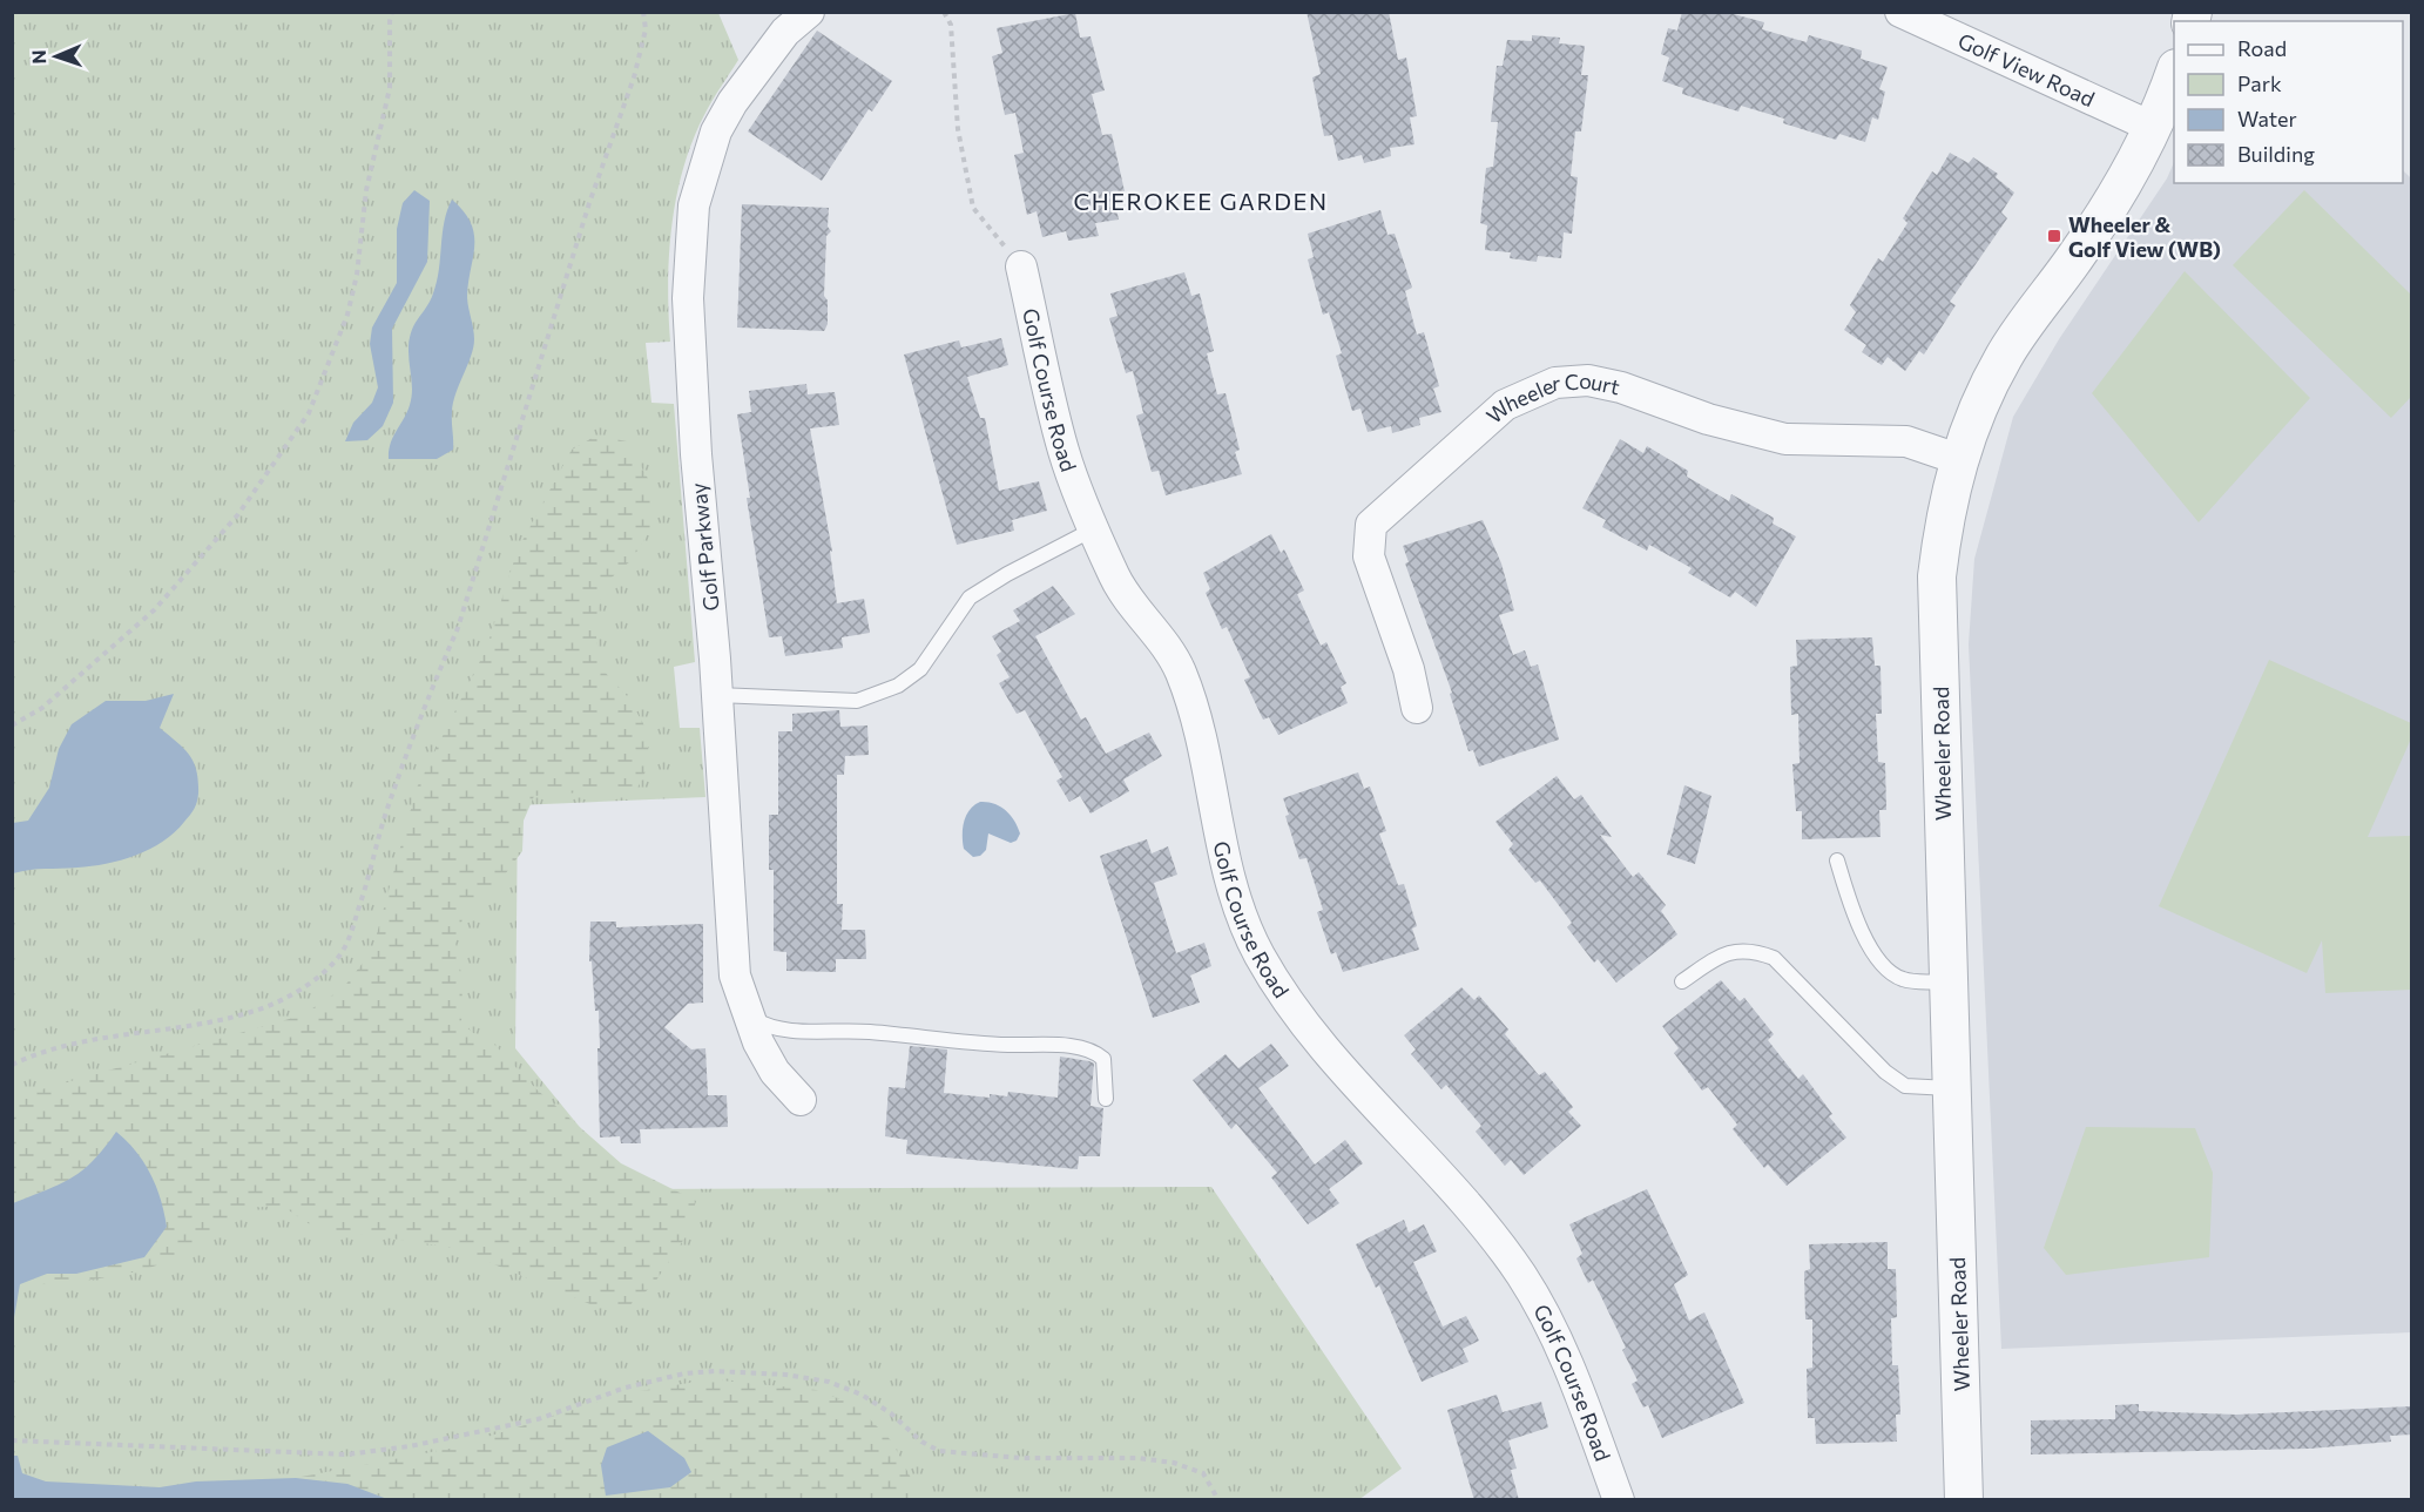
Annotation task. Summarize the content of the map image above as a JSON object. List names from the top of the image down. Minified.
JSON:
{"streets":{"street":["Golf View Road","Golf Course Road","Wheeler Court","Golf Parkway","Wheeler Road"]},"crossings":[["Golf View Road","Wheeler Road"],["Wheeler Court","Wheeler Road"]],"districts":["CHEROKEE GARDEN"],"places":{"transit":["Wheeler & Golf View (WB)"]},"legend":["Road","Park","Water","Building"],"north":"left"}
